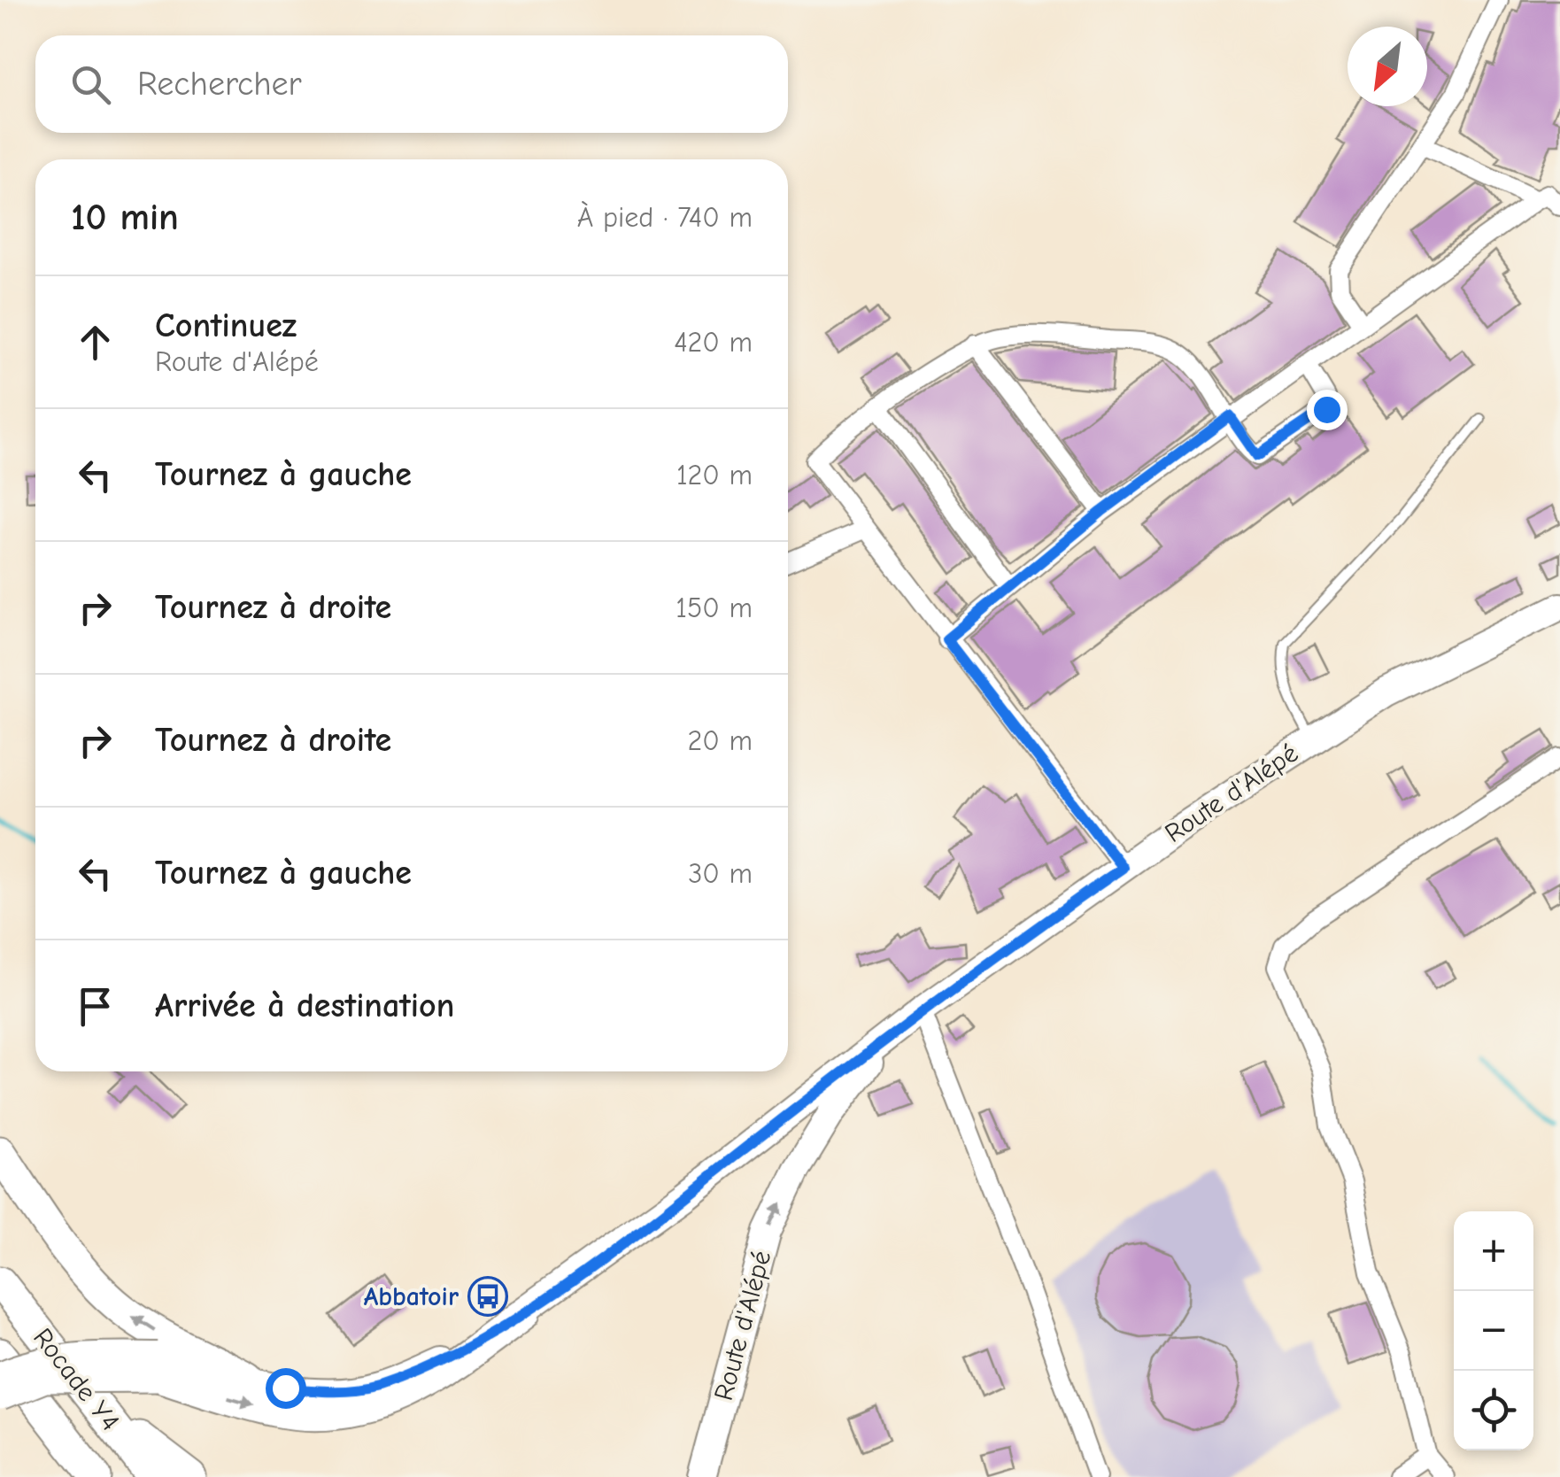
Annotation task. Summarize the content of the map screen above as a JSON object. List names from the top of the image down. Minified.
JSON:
{"streets":{"highway":["Rocade Y4"],"main road":["Route d'Alépé"]},"places":{"bus stop":["Abbatoir"]},"north":"bottom left","page":{"search":"Rechercher","heading":["10 min","À pied · 740 m"],"list":[["Continuez","Route d'Alépé","420 m"],["Tournez à gauche","120 m"],["Tournez à droite","150 m"],["Tournez à droite","20 m"],["Tournez à gauche","30 m"],"Arrivée à destination"],"map_buttons":["+","−"]}}
